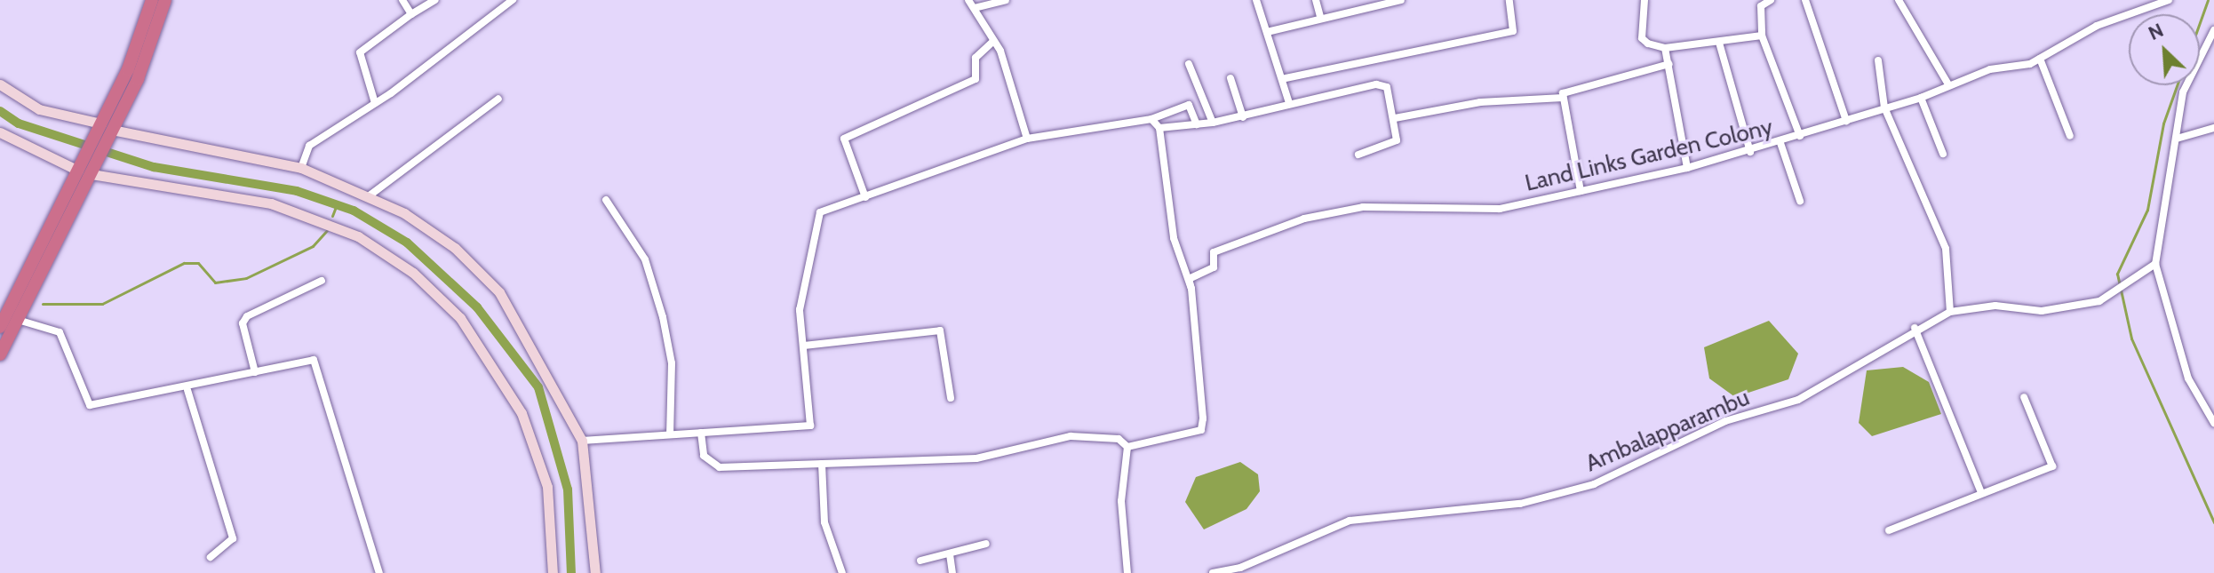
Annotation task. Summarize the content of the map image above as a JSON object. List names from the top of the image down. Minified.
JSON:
{"streets":{"street":["Land Links Garden Colony","Ambalapparambu"]},"north":"top left"}
